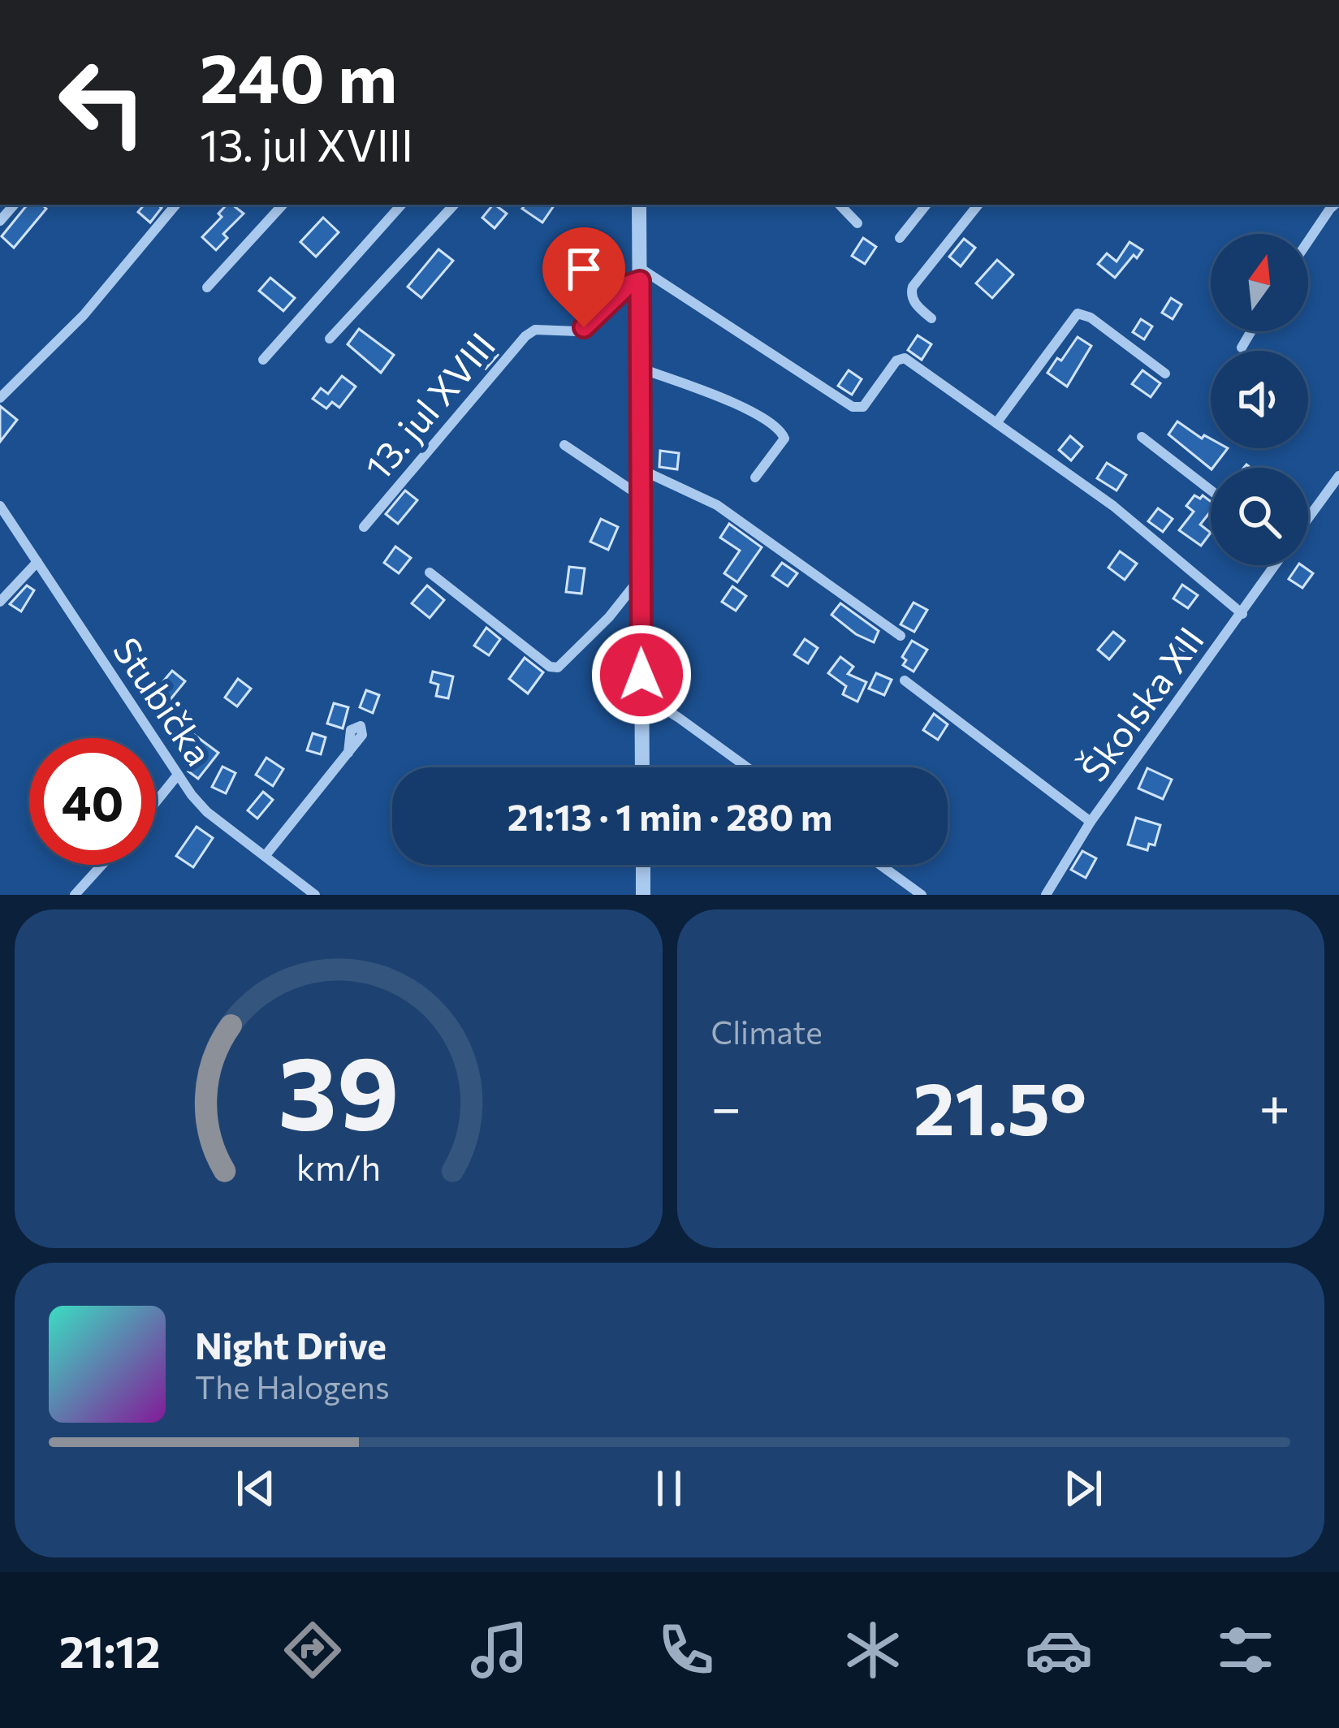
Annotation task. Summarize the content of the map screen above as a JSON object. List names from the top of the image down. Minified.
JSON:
{"streets":{"street":["13. jul XVIII","Stubička","Školska XII"]},"north":"top","page":{"turn":["240 m","13. jul XVIII"],"limit":"40","trip":"21:13 · 1 min · 280 m","tile":"Climate","heat":["−","21.5°","+"],"song":["Night Drive","The Halogens"],"tabs":"21:12","gauge":["39","km/h"]}}
